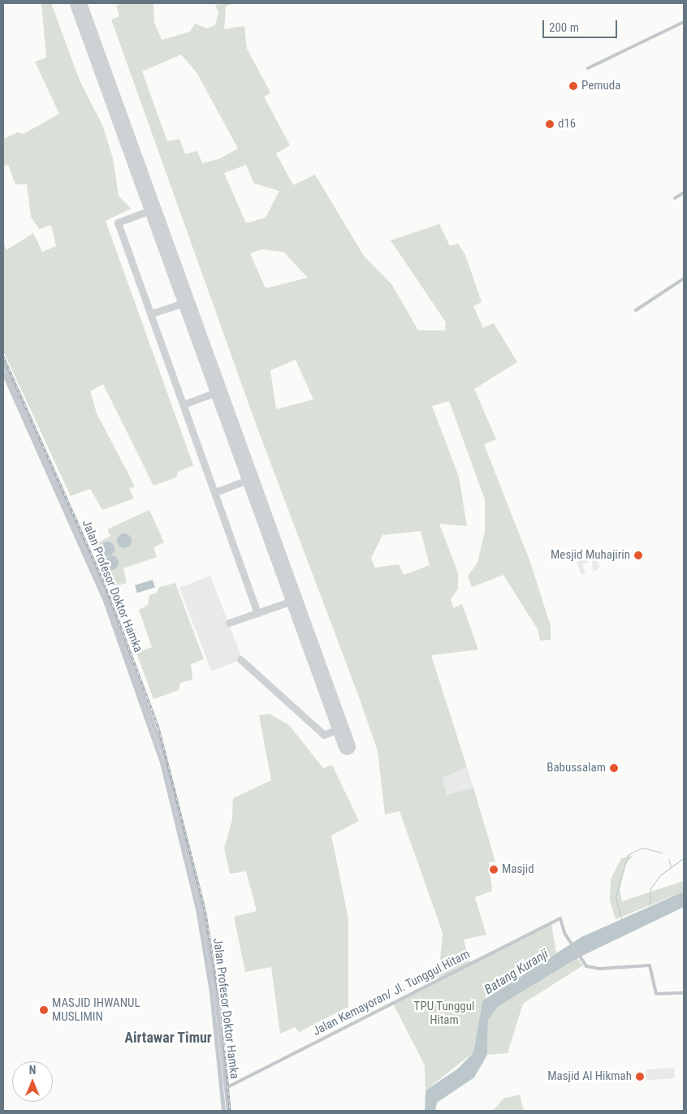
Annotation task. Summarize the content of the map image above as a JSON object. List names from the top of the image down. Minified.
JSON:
{"streets":{"highway":["Jalan Profesor Doktor Hamka"],"street":["Jalan Kemayoran/ Jl. Tunggul Hitam"]},"crossings":[["Jalan Profesor Doktor Hamka","Jalan Kemayoran/ Jl. Tunggul Hitam"]],"districts":["Airtawar Timur"],"water":["Batang Kuranji"],"parks":["TPU Tunggul Hitam"],"places":["Pemuda","d16","Mesjid Muhajirin","Babussalam","Masjid","MASJID IHWANUL MUSLIMIN","Masjid Al Hikmah"],"scale_bar":"200 m","north":"top"}
